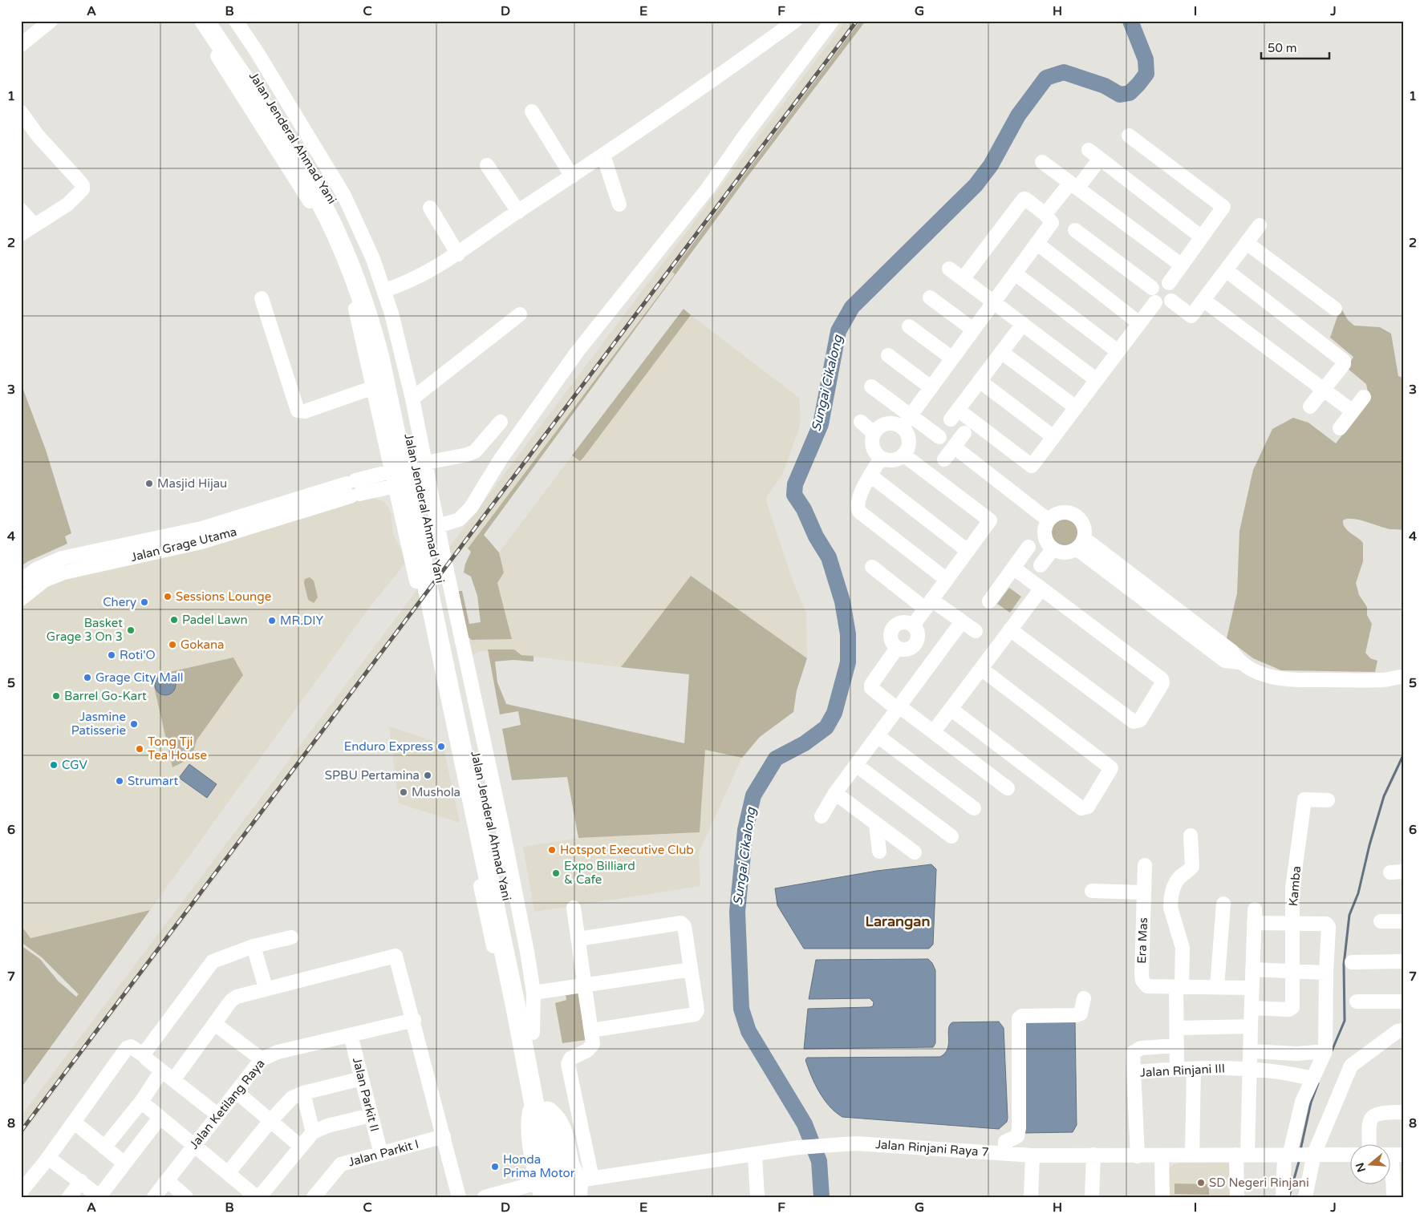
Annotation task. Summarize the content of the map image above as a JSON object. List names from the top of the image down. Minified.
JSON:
{"streets":{"highway":["Jalan Jenderal Ahmad Yani"],"street":["Jalan Grage Utama","Kamba","Era Mas","Jalan Rinjani III","Jalan Parkit II","Jalan Ketilang Raya","Jalan Rinjani Raya 7","Jalan Parkit I"]},"crossings":[["Jalan Jenderal Ahmad Yani","Jalan Grage Utama"],["Jalan Rinjani III","Jalan Rinjani Raya 7"],["Jalan Parkit II","Jalan Ketilang Raya"],["Jalan Parkit II","Jalan Parkit I"]],"districts":["Larangan"],"water":["Sungai Cikalong"],"places":["Masjid Hijau","Sessions Lounge","Chery","Padel Lawn","MR.DIY","Basket Grage 3 On 3","Gokana","Roti'O","Grage City Mall","Barrel Go-Kart","Jasmine Patisserie","Enduro Express","Tong Tji Tea House","CGV","SPBU Pertamina","Strumart","Mushola","Hotspot Executive Club","Expo Billiard & Cafe","Honda Prima Motor","SD Negeri Rinjani"],"scale_bar":"50 m","north":"left","grid":{"columns":["A","B","C","D","E","F","G","H","I","J"],"rows":["1","2","3","4","5","6","7","8"]}}
